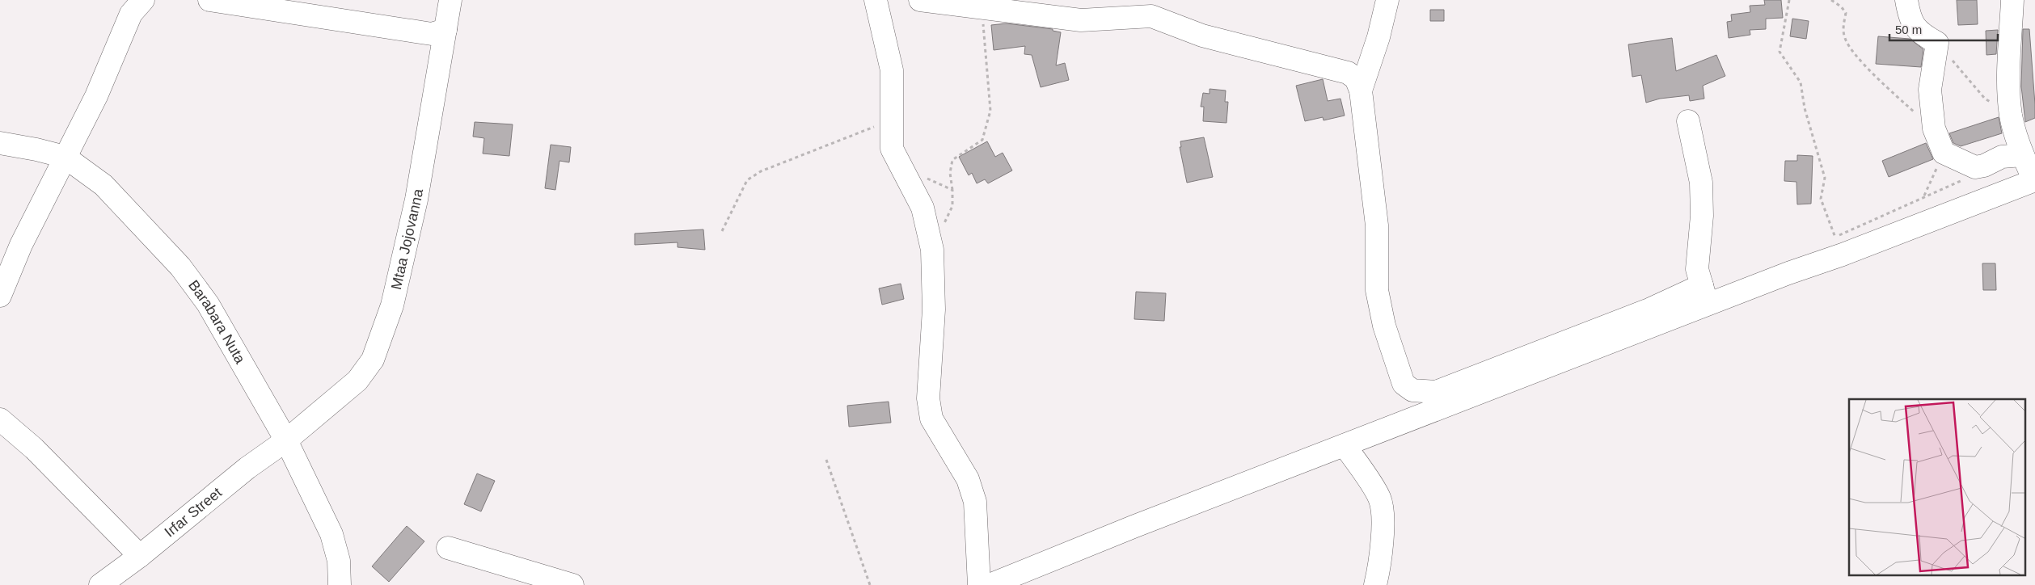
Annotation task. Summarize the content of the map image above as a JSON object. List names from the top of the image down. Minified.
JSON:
{"streets":{"street":["Mtaa Jojovanna","Barabara Nuta","Irfar Street"]},"crossings":[["Mtaa Jojovanna","Barabara Nuta"],["Mtaa Jojovanna","Irfar Street"],["Barabara Nuta","Irfar Street"]],"scale_bar":"50 m"}
